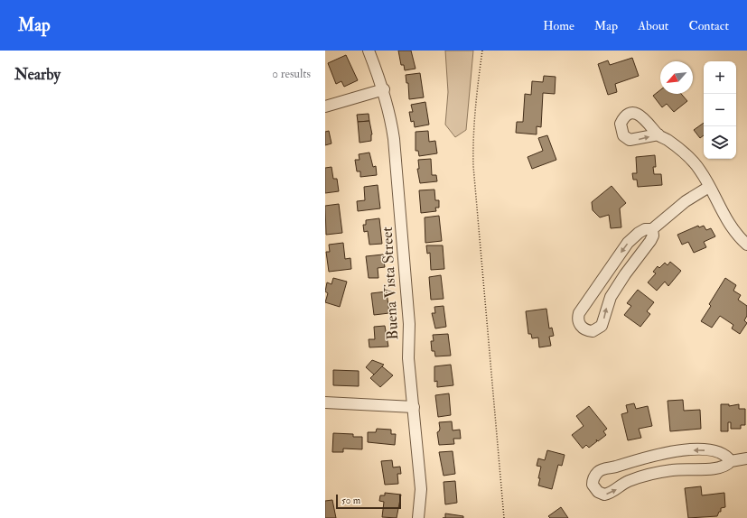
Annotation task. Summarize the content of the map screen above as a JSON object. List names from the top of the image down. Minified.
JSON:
{"streets":{"street":["Buena Vista Street"]},"scale_bar":"50 m","north":"bottom left","page":{"header":"Map","nav":["Home","Map","About","Contact"],"heading":["Nearby","0 results"],"map_buttons":["+","−"],"scale":"50 m"}}
